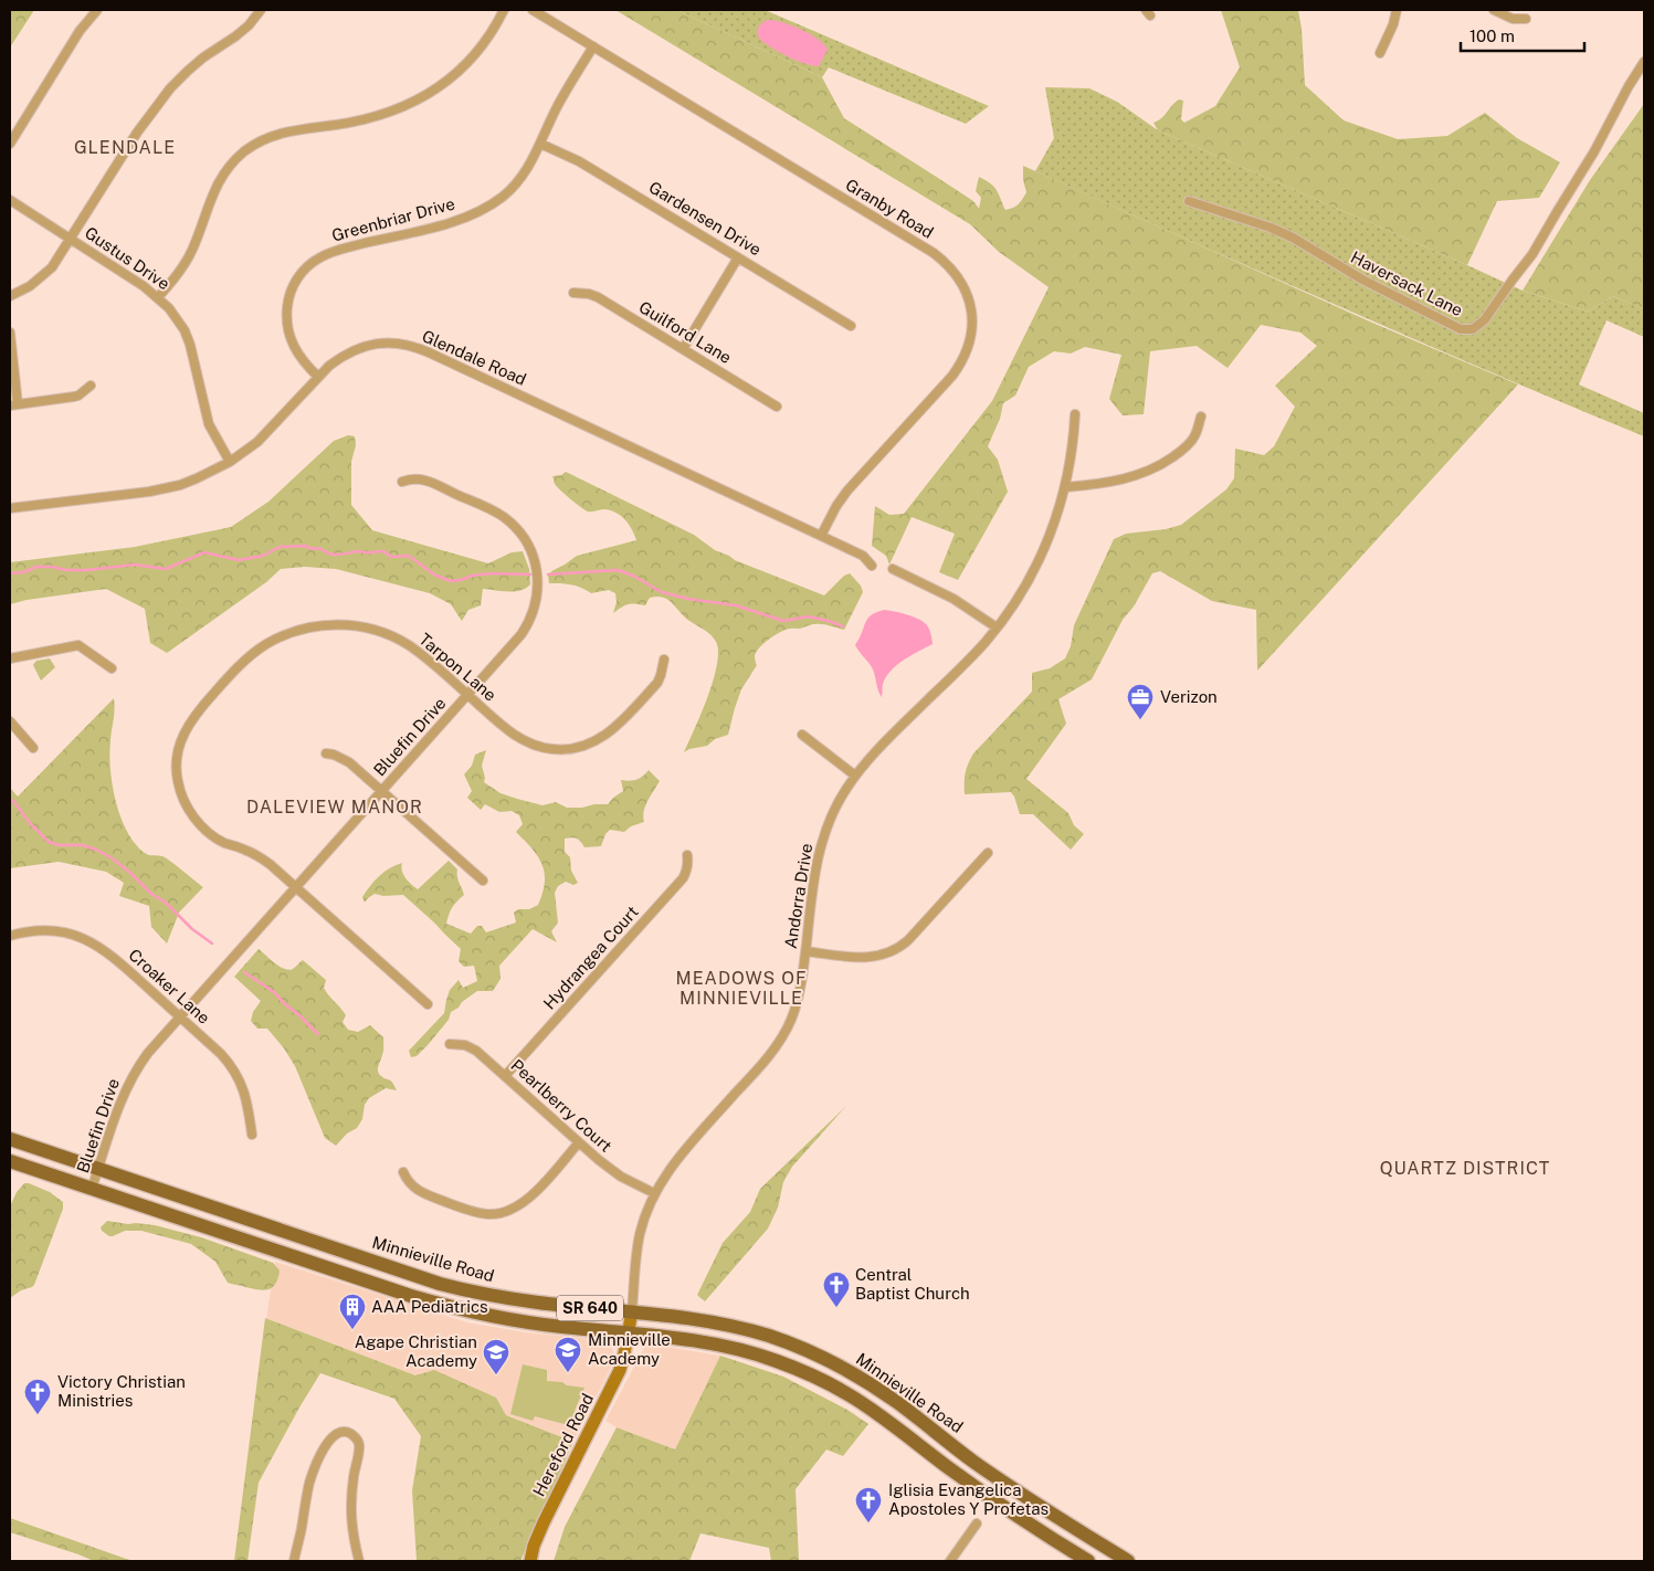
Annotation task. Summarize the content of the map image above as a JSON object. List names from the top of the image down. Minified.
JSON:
{"streets":{"main road":["Minnieville Road","SR 640"],"street":["Granby Road","Gardensen Drive","Greenbriar Drive","Gustus Drive","Haversack Lane","Guilford Lane","Glendale Road","Tarpon Lane","Bluefin Drive","Andorra Drive","Hydrangea Court","Croaker Lane","Pearlberry Court","Hereford Road"]},"crossings":[["Granby Road","Greenbriar Drive"],["Granby Road","Glendale Road"],["Gardensen Drive","Greenbriar Drive"],["Greenbriar Drive","Glendale Road"],["Gustus Drive","Glendale Road"],["Tarpon Lane","Bluefin Drive"],["Bluefin Drive","Croaker Lane"],["Bluefin Drive","Minnieville Road"],["Bluefin Drive","SR 640"],["Andorra Drive","Pearlberry Court"],["Andorra Drive","Minnieville Road"],["Andorra Drive","Hereford Road"],["Hydrangea Court","Pearlberry Court"],["Minnieville Road","Hereford Road"],["SR 640","Hereford Road"]],"districts":["GLENDALE","DALEVIEW MANOR","MEADOWS OF MINNIEVILLE","QUARTZ DISTRICT"],"places":{"office":["Verizon"],"church":["Central Baptist Church","Victory Christian Ministries","Iglisia Evangelica Apostoles Y Profetas"],"building":["AAA Pediatrics"],"school or university":["Minnieville Academy","Agape Christian Academy"]},"scale_bar":"100 m"}
